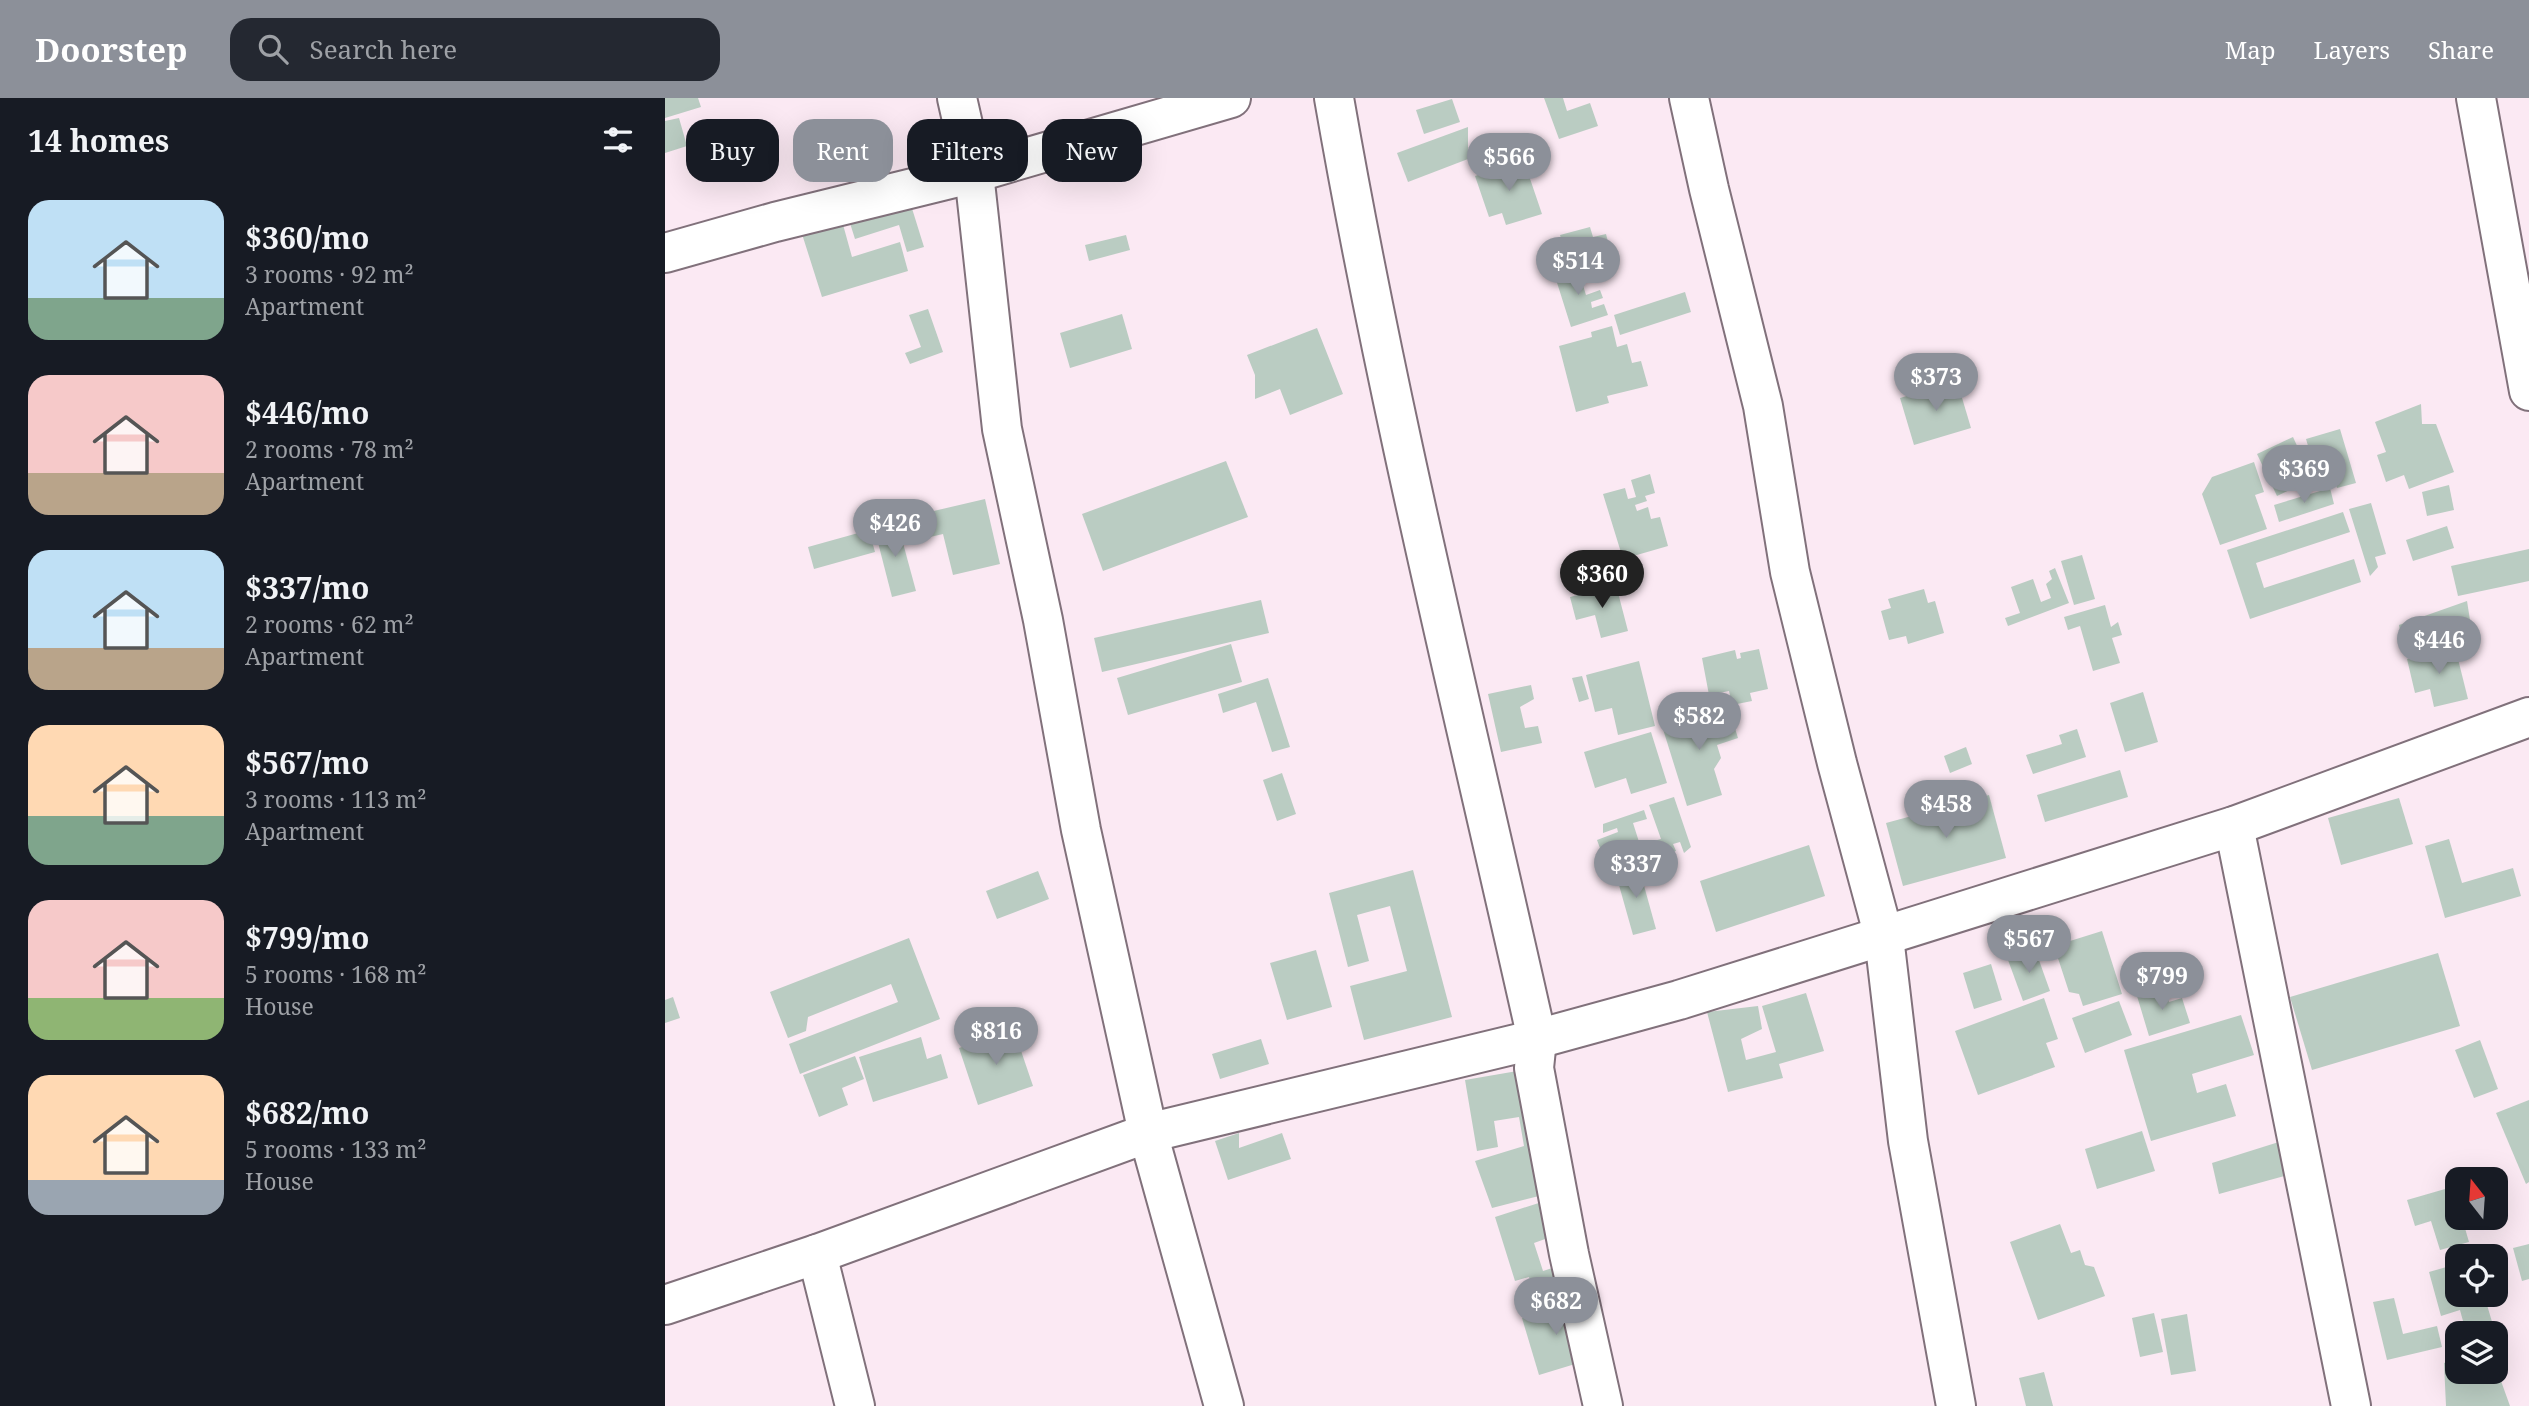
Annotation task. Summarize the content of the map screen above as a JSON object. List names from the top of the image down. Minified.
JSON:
{"north":"top","page":{"header":"Doorstep","search":"Search here","nav":["Map","Layers","Share"],"heading":"14 homes","chip":["Buy","Rent","Filters","New"],"price":["$566","$514","$373","$369","$426","$360","$446","$582","$458","$337","$567","$799","$816","$682"],"list":[{"name":"$360/mo","note":"3 rooms · 92 m² · Apartment"},{"name":"$446/mo","note":"2 rooms · 78 m² · Apartment"},{"name":"$337/mo","note":"2 rooms · 62 m² · Apartment"},{"name":"$567/mo","note":"3 rooms · 113 m² · Apartment"},{"name":"$799/mo","note":"5 rooms · 168 m² · House"},{"name":"$682/mo","note":"5 rooms · 133 m² · House"}]}}
